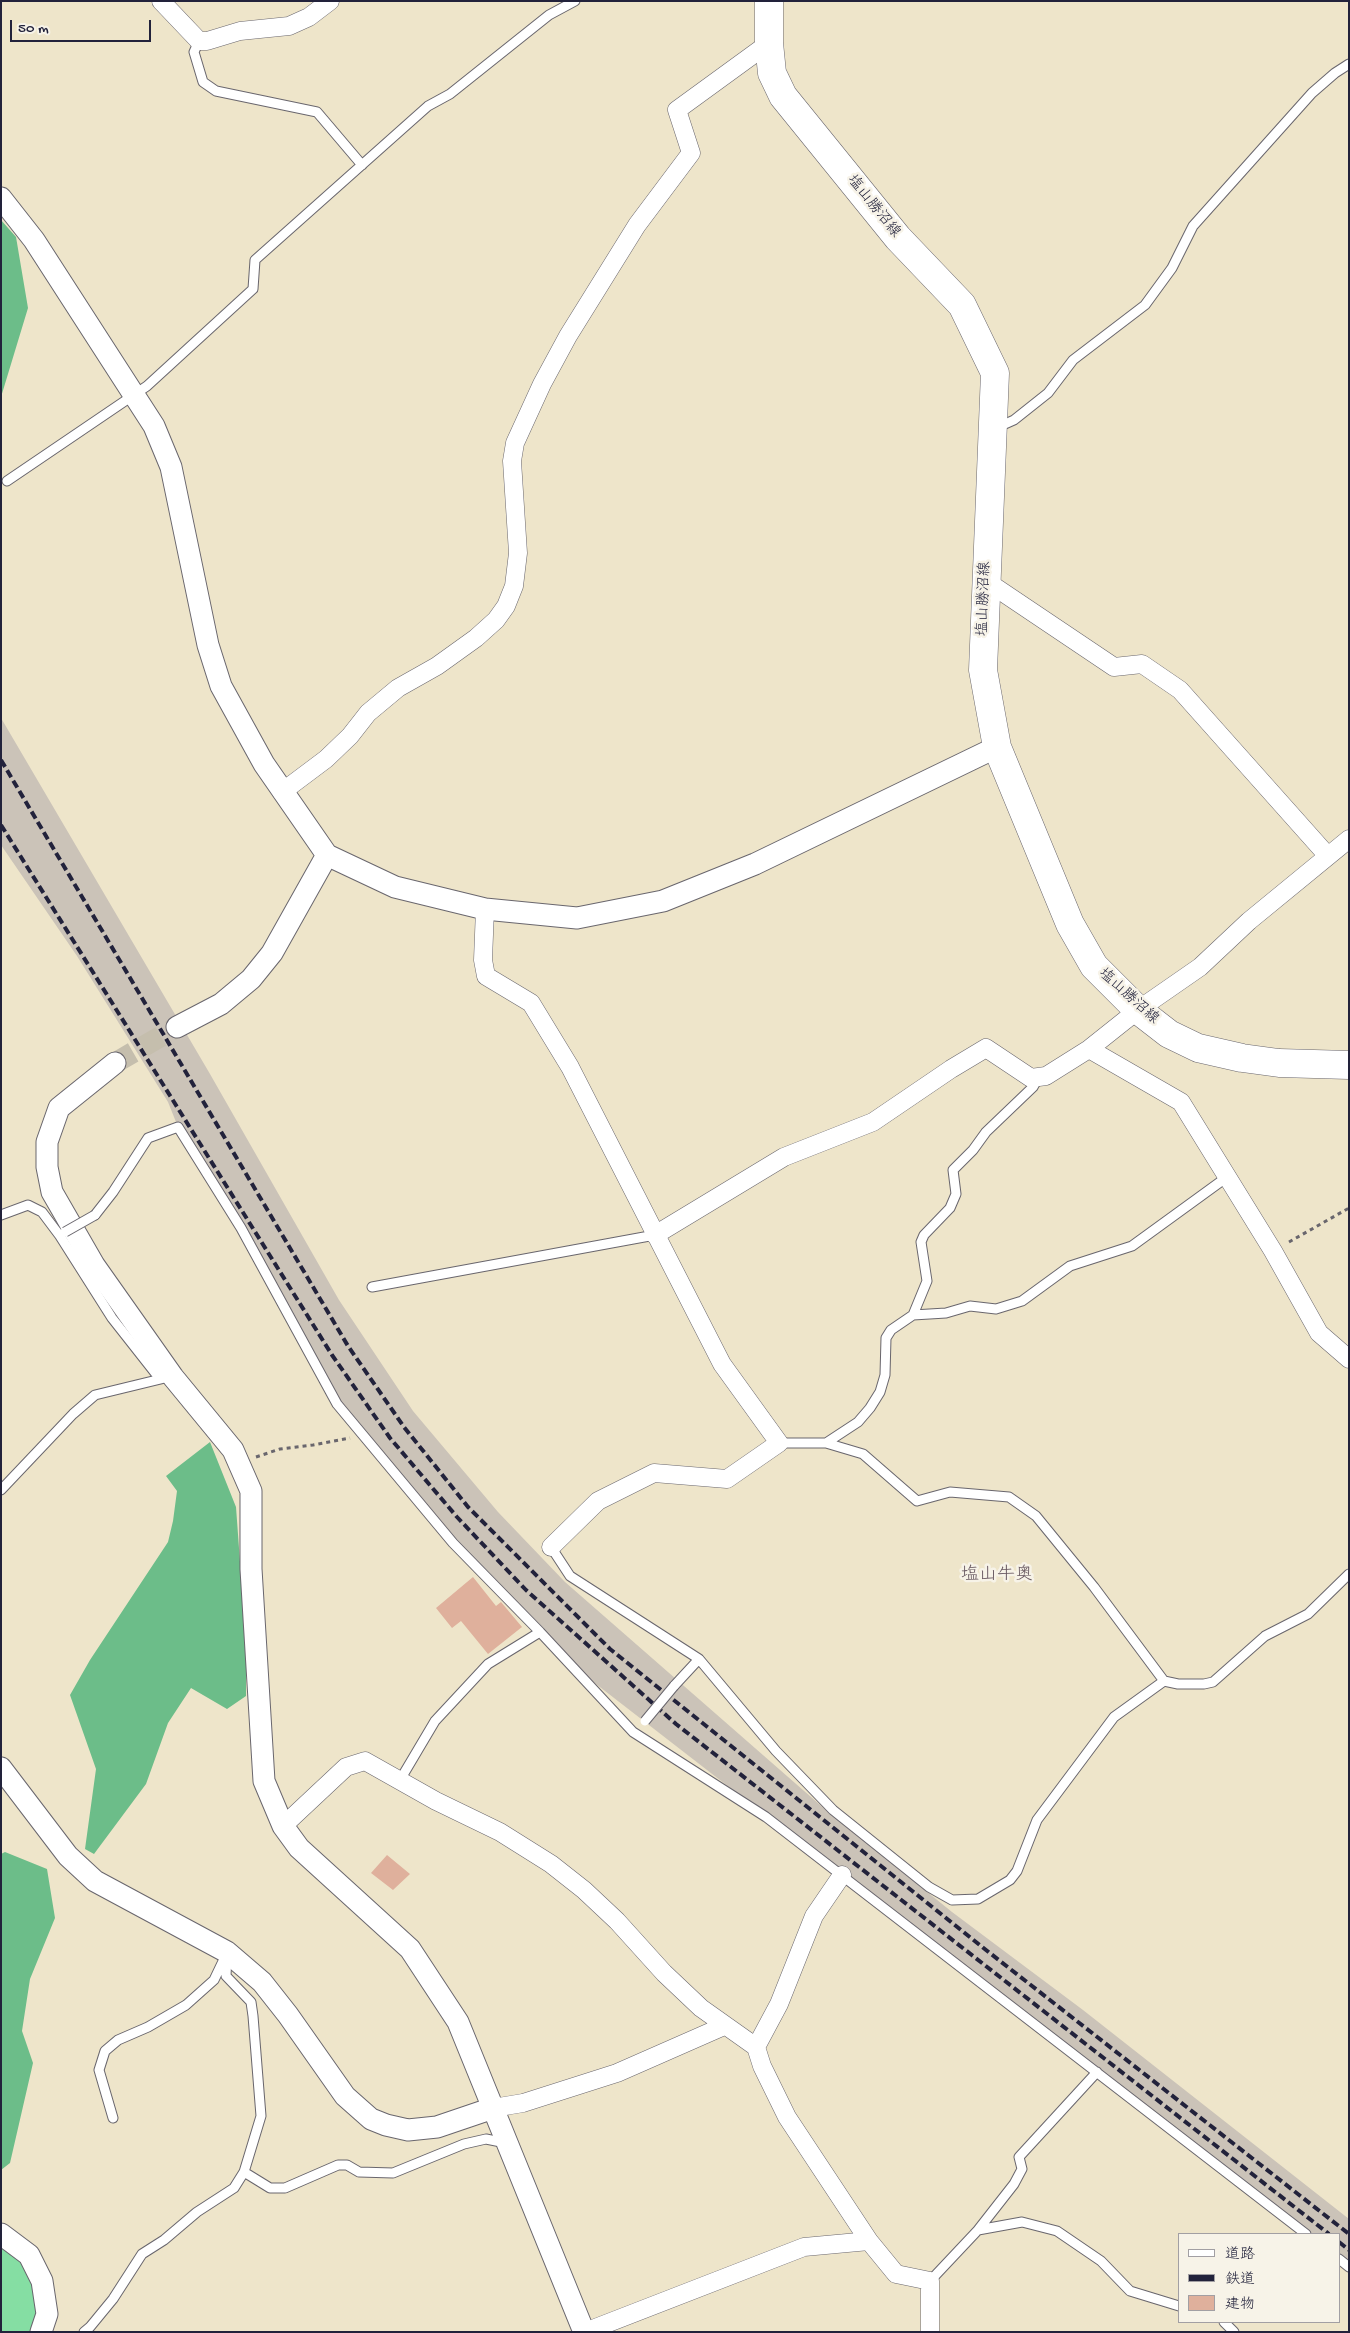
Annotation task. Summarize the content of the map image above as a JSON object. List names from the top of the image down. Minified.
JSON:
{"streets":{"main road":["塩山勝沼線"]},"districts":["塩山牛奥"],"legend":["道路","鉄道","建物"],"scale_bar":"50 m"}
